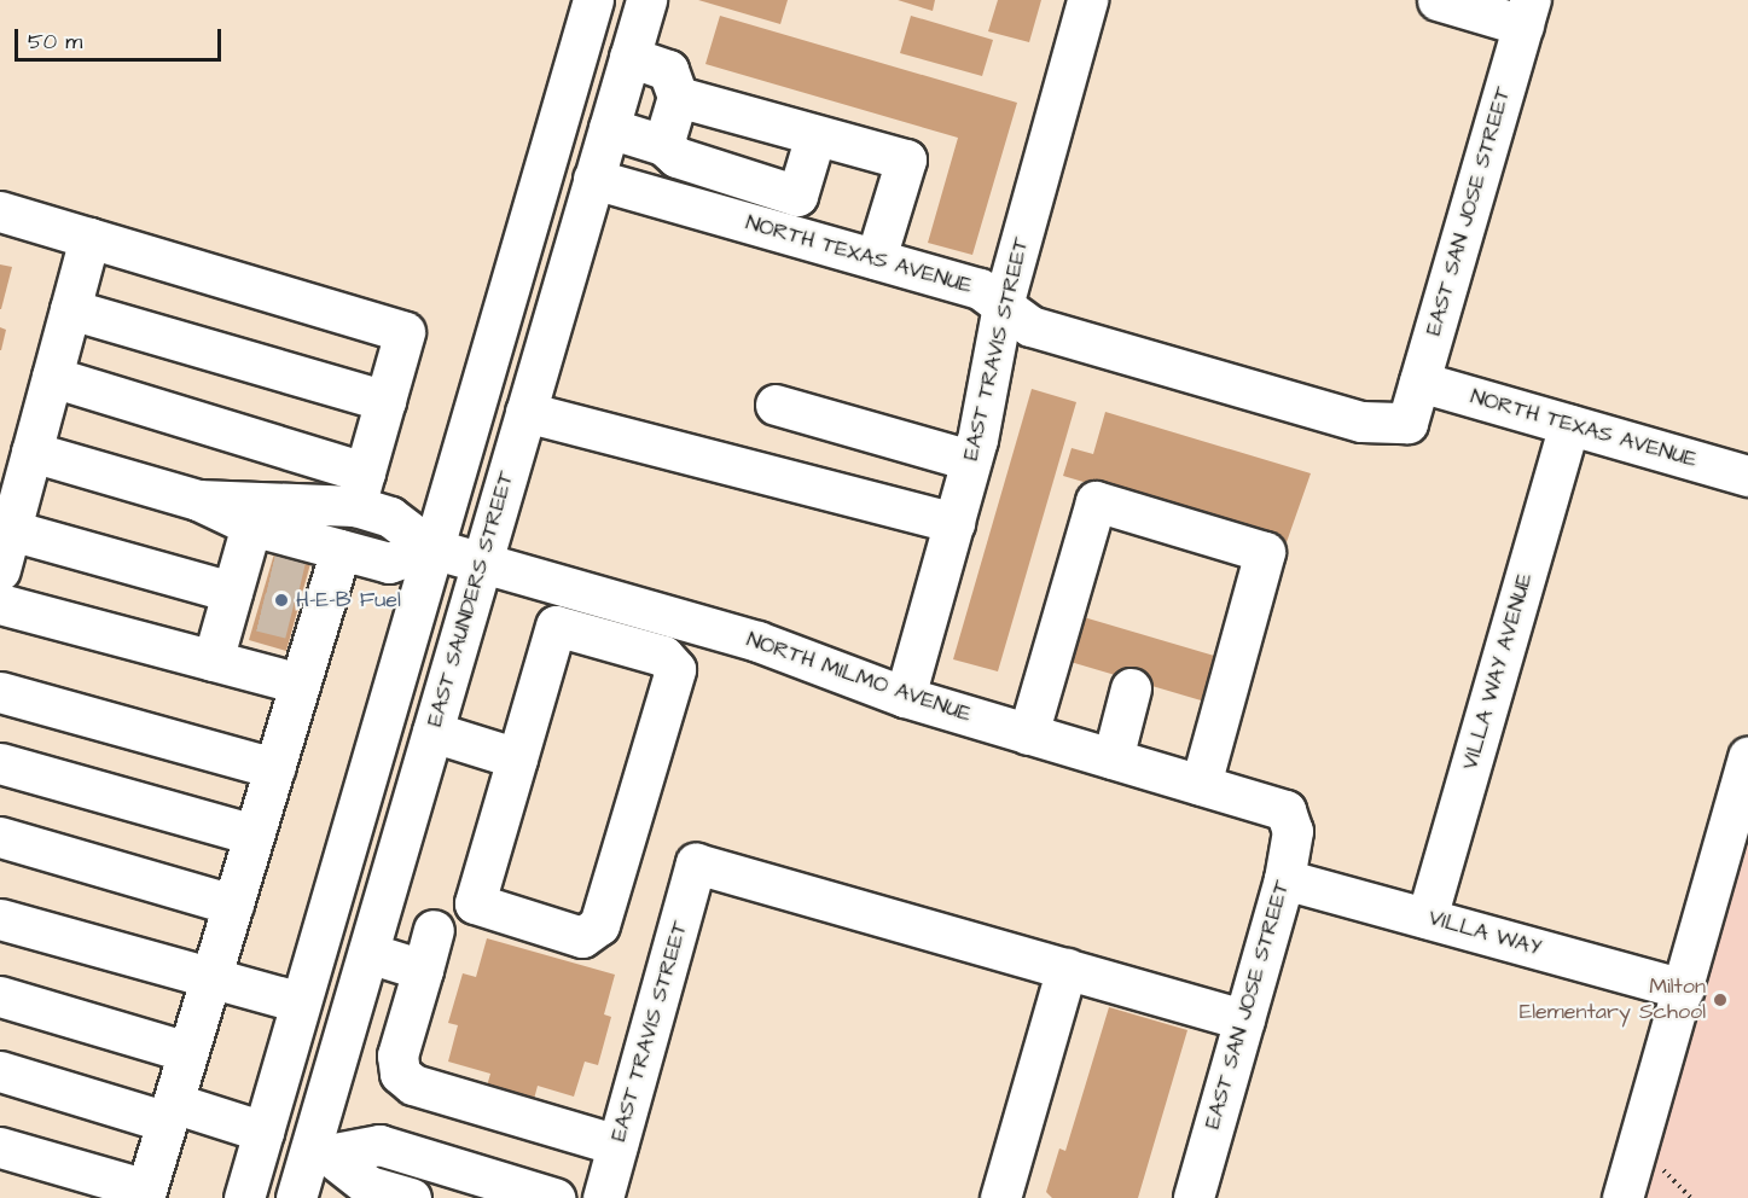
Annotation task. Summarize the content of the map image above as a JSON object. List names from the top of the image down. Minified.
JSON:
{"streets":{"street":["EAST SAN JOSE STREET","NORTH TEXAS AVENUE","EAST TRAVIS STREET","EAST SAUNDERS STREET","VILLA WAY AVENUE","NORTH MILMO AVENUE","VILLA WAY"]},"crossings":[["EAST SAN JOSE STREET","NORTH TEXAS AVENUE"],["EAST SAN JOSE STREET","NORTH MILMO AVENUE"],["EAST SAN JOSE STREET","VILLA WAY"],["NORTH TEXAS AVENUE","EAST TRAVIS STREET"],["NORTH TEXAS AVENUE","EAST SAUNDERS STREET"],["NORTH TEXAS AVENUE","VILLA WAY AVENUE"],["EAST TRAVIS STREET","NORTH MILMO AVENUE"],["EAST SAUNDERS STREET","NORTH MILMO AVENUE"],["VILLA WAY AVENUE","VILLA WAY"]],"places":["H-E-B Fuel","Milton Elementary School"],"scale_bar":"50 m"}
